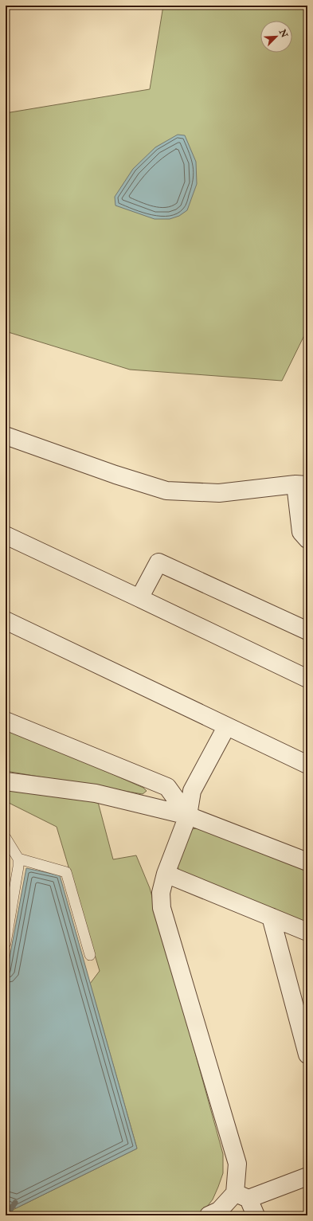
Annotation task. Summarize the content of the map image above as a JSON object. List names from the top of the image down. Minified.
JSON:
{"north":"top right"}
